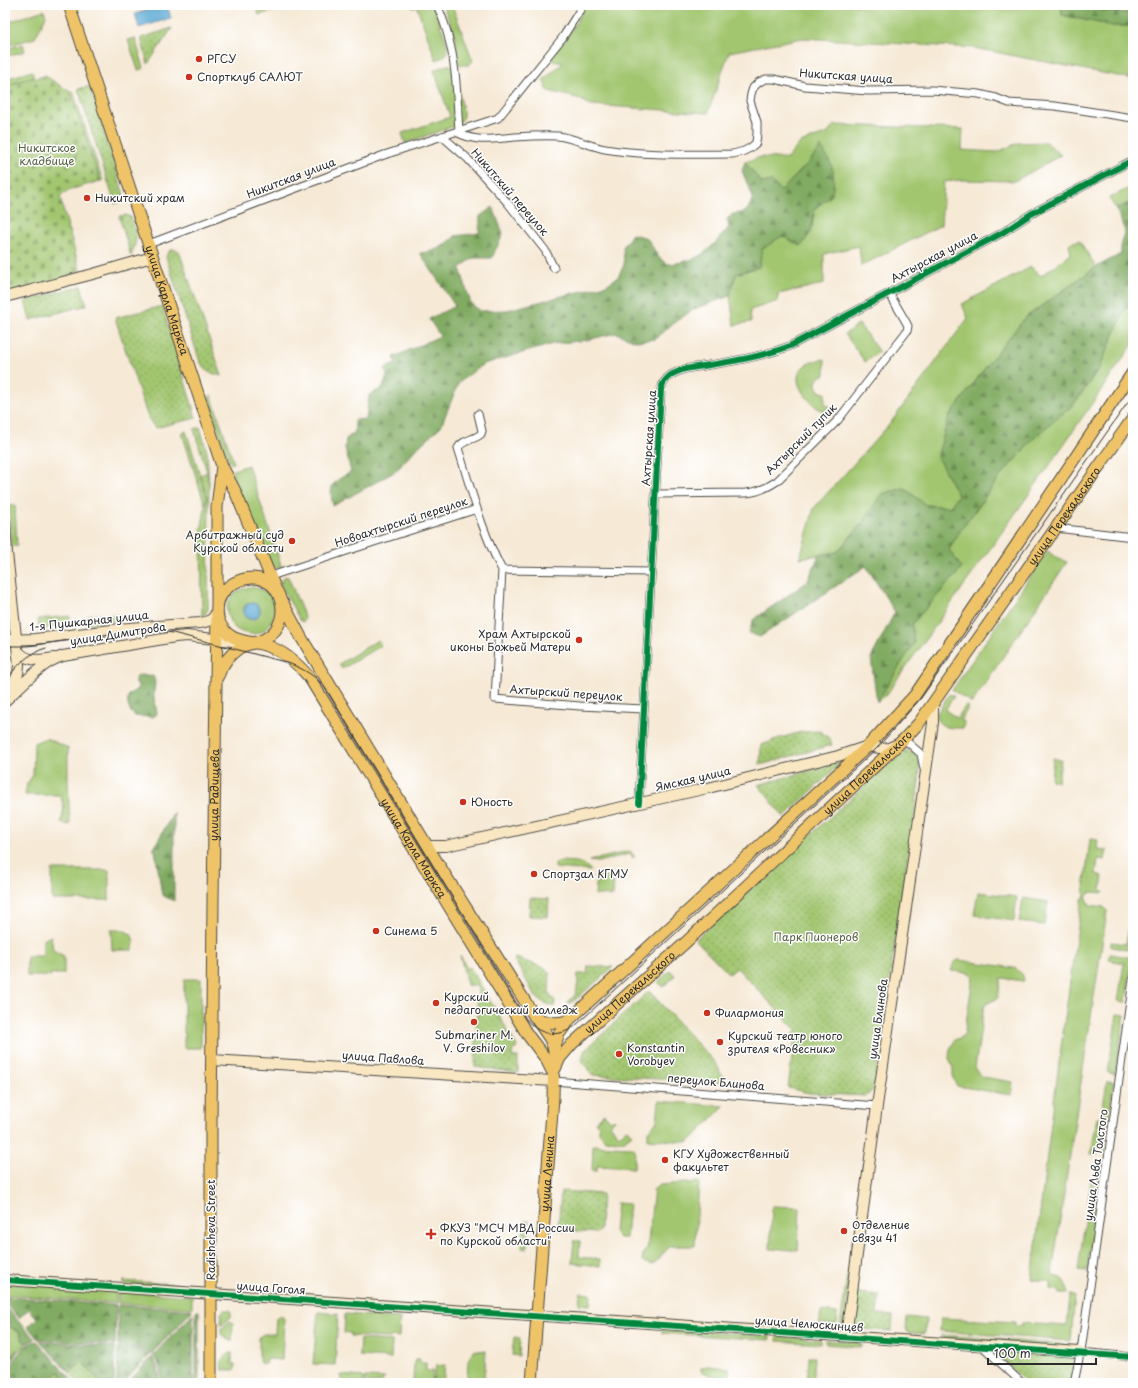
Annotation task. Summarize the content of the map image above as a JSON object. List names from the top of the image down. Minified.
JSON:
{"streets":{"main road":["улица Карла Маркса","улица Перекальского","улица Радищева","улица Ленина","Radishcheva Street"],"street":["Никитская улица","Никитский переулок","Ахтырская улица","Ахтырский тупик","Новоахтырский переулок","1-я Пушкарная улица","улица Димитрова","Ахтырский переулок","Ямская улица","улица Блинова","улица Павлова","переулок Блинова","улица Льва Толстого","улица Гоголя","улица Челюскинцев"]},"crossings":[["Никитская улица","Никитский переулок"],["Никитская улица","улица Карла Маркса"],["Ахтырская улица","Ахтырский тупик"],["Ахтырская улица","Ахтырский переулок"],["Ахтырская улица","Ямская улица"],["улица Карла Маркса","улица Перекальского"],["улица Карла Маркса","Новоахтырский переулок"],["улица Карла Маркса","1-я Пушкарная улица"],["улица Карла Маркса","улица Димитрова"],["улица Карла Маркса","Ямская улица"],["улица Карла Маркса","улица Радищева"],["улица Карла Маркса","улица Павлова"],["улица Карла Маркса","переулок Блинова"],["улица Карла Маркса","улица Ленина"],["улица Перекальского","Ямская улица"],["улица Перекальского","улица Блинова"],["улица Перекальского","улица Павлова"],["улица Перекальского","переулок Блинова"],["улица Перекальского","улица Ленина"],["1-я Пушкарная улица","улица Радищева"],["улица Димитрова","улица Радищева"],["улица Радищева","улица Павлова"],["улица Радищева","Radishcheva Street"],["улица Радищева","улица Гоголя"],["улица Блинова","переулок Блинова"],["улица Блинова","улица Челюскинцев"],["улица Павлова","переулок Блинова"],["улица Павлова","улица Ленина"],["переулок Блинова","улица Ленина"],["улица Льва Толстого","улица Челюскинцев"],["улица Ленина","улица Гоголя"],["улица Ленина","улица Челюскинцев"],["Radishcheva Street","улица Гоголя"],["улица Гоголя","улица Челюскинцев"]],"parks":["Никитское кладбище","Парк Пионеров"],"places":{"other":["РГСУ","Спортклуб САЛЮТ","Никитский храм","Арбитражный суд Курской области","Храм Ахтырской иконы Божьей Матери","Юность","Спортзал КГМУ","Синема 5","Курский педагогический колледж","Филармония","Submariner M. V. Greshilov","Курский театр юного зрителя «Ровесник»","Konstantin Vorobyev","КГУ Художественный факультет","Отделение связи 41"],"health":["ФКУЗ \"МСЧ МВД России по Курской области\""]},"scale_bar":"100 m"}
